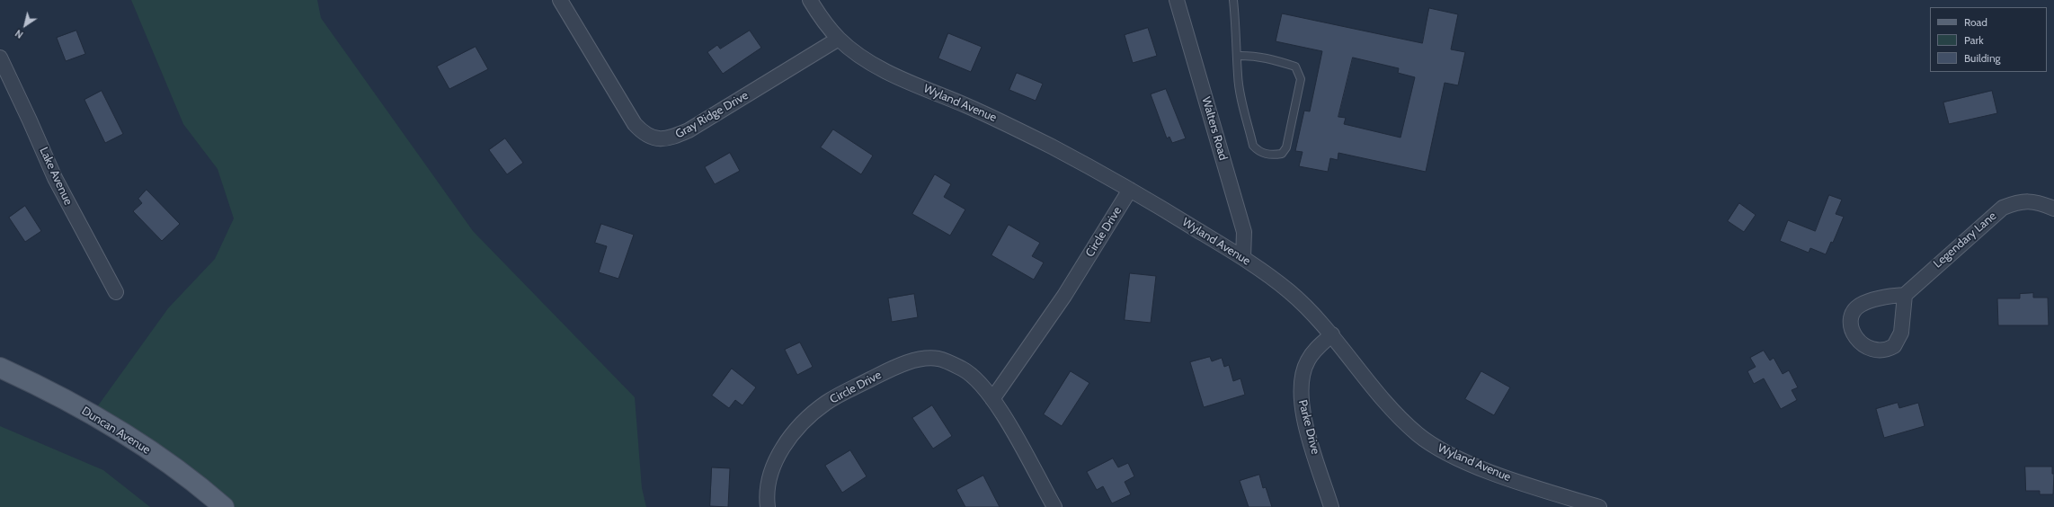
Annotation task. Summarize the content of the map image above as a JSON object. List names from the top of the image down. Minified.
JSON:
{"streets":{"main road":["Duncan Avenue"],"street":["Wyland Avenue","Gray Ridge Drive","Walters Road","Lake Avenue","Circle Drive","Legendary Lane","Parke Drive"]},"crossings":[["Wyland Avenue","Gray Ridge Drive"],["Wyland Avenue","Walters Road"],["Wyland Avenue","Circle Drive"],["Wyland Avenue","Parke Drive"]],"legend":["Road","Park","Building"],"north":"bottom left"}
